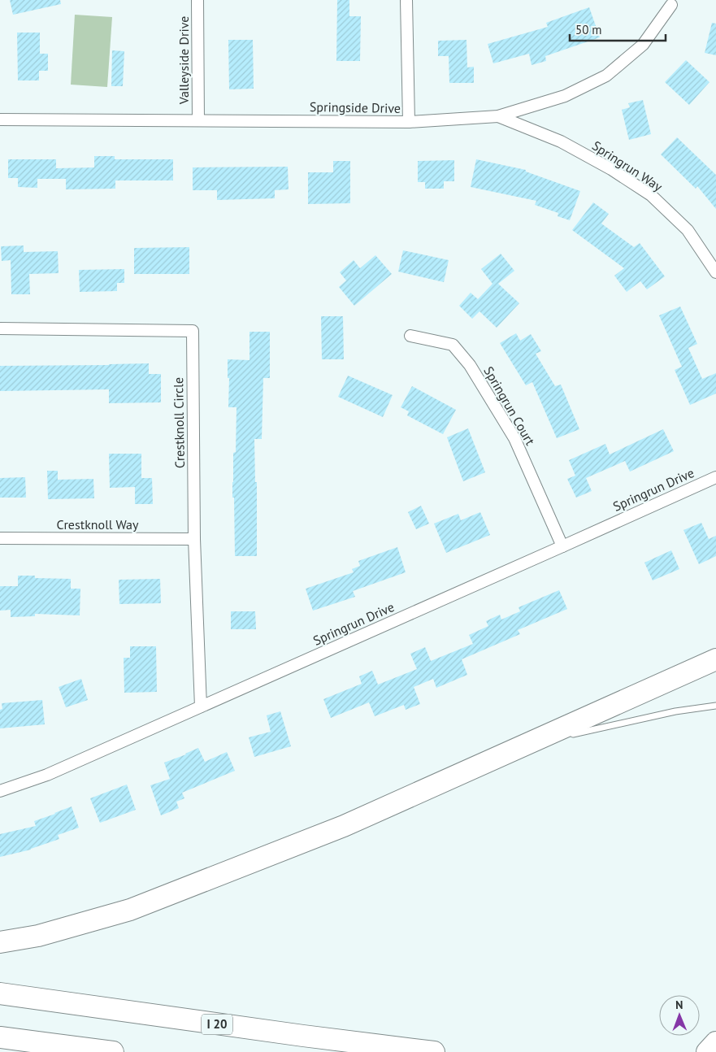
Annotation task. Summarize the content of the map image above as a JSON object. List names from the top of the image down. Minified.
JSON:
{"streets":{"highway":["I 20"],"street":["Valleyside Drive","Springside Drive","Springrun Way","Springrun Court","Crestknoll Circle","Springrun Drive","Crestknoll Way"]},"crossings":[["Valleyside Drive","Springside Drive"],["Springside Drive","Springrun Way"],["Springrun Court","Springrun Drive"],["Crestknoll Circle","Springrun Drive"],["Crestknoll Circle","Crestknoll Way"]],"scale_bar":"50 m","north":"top"}
